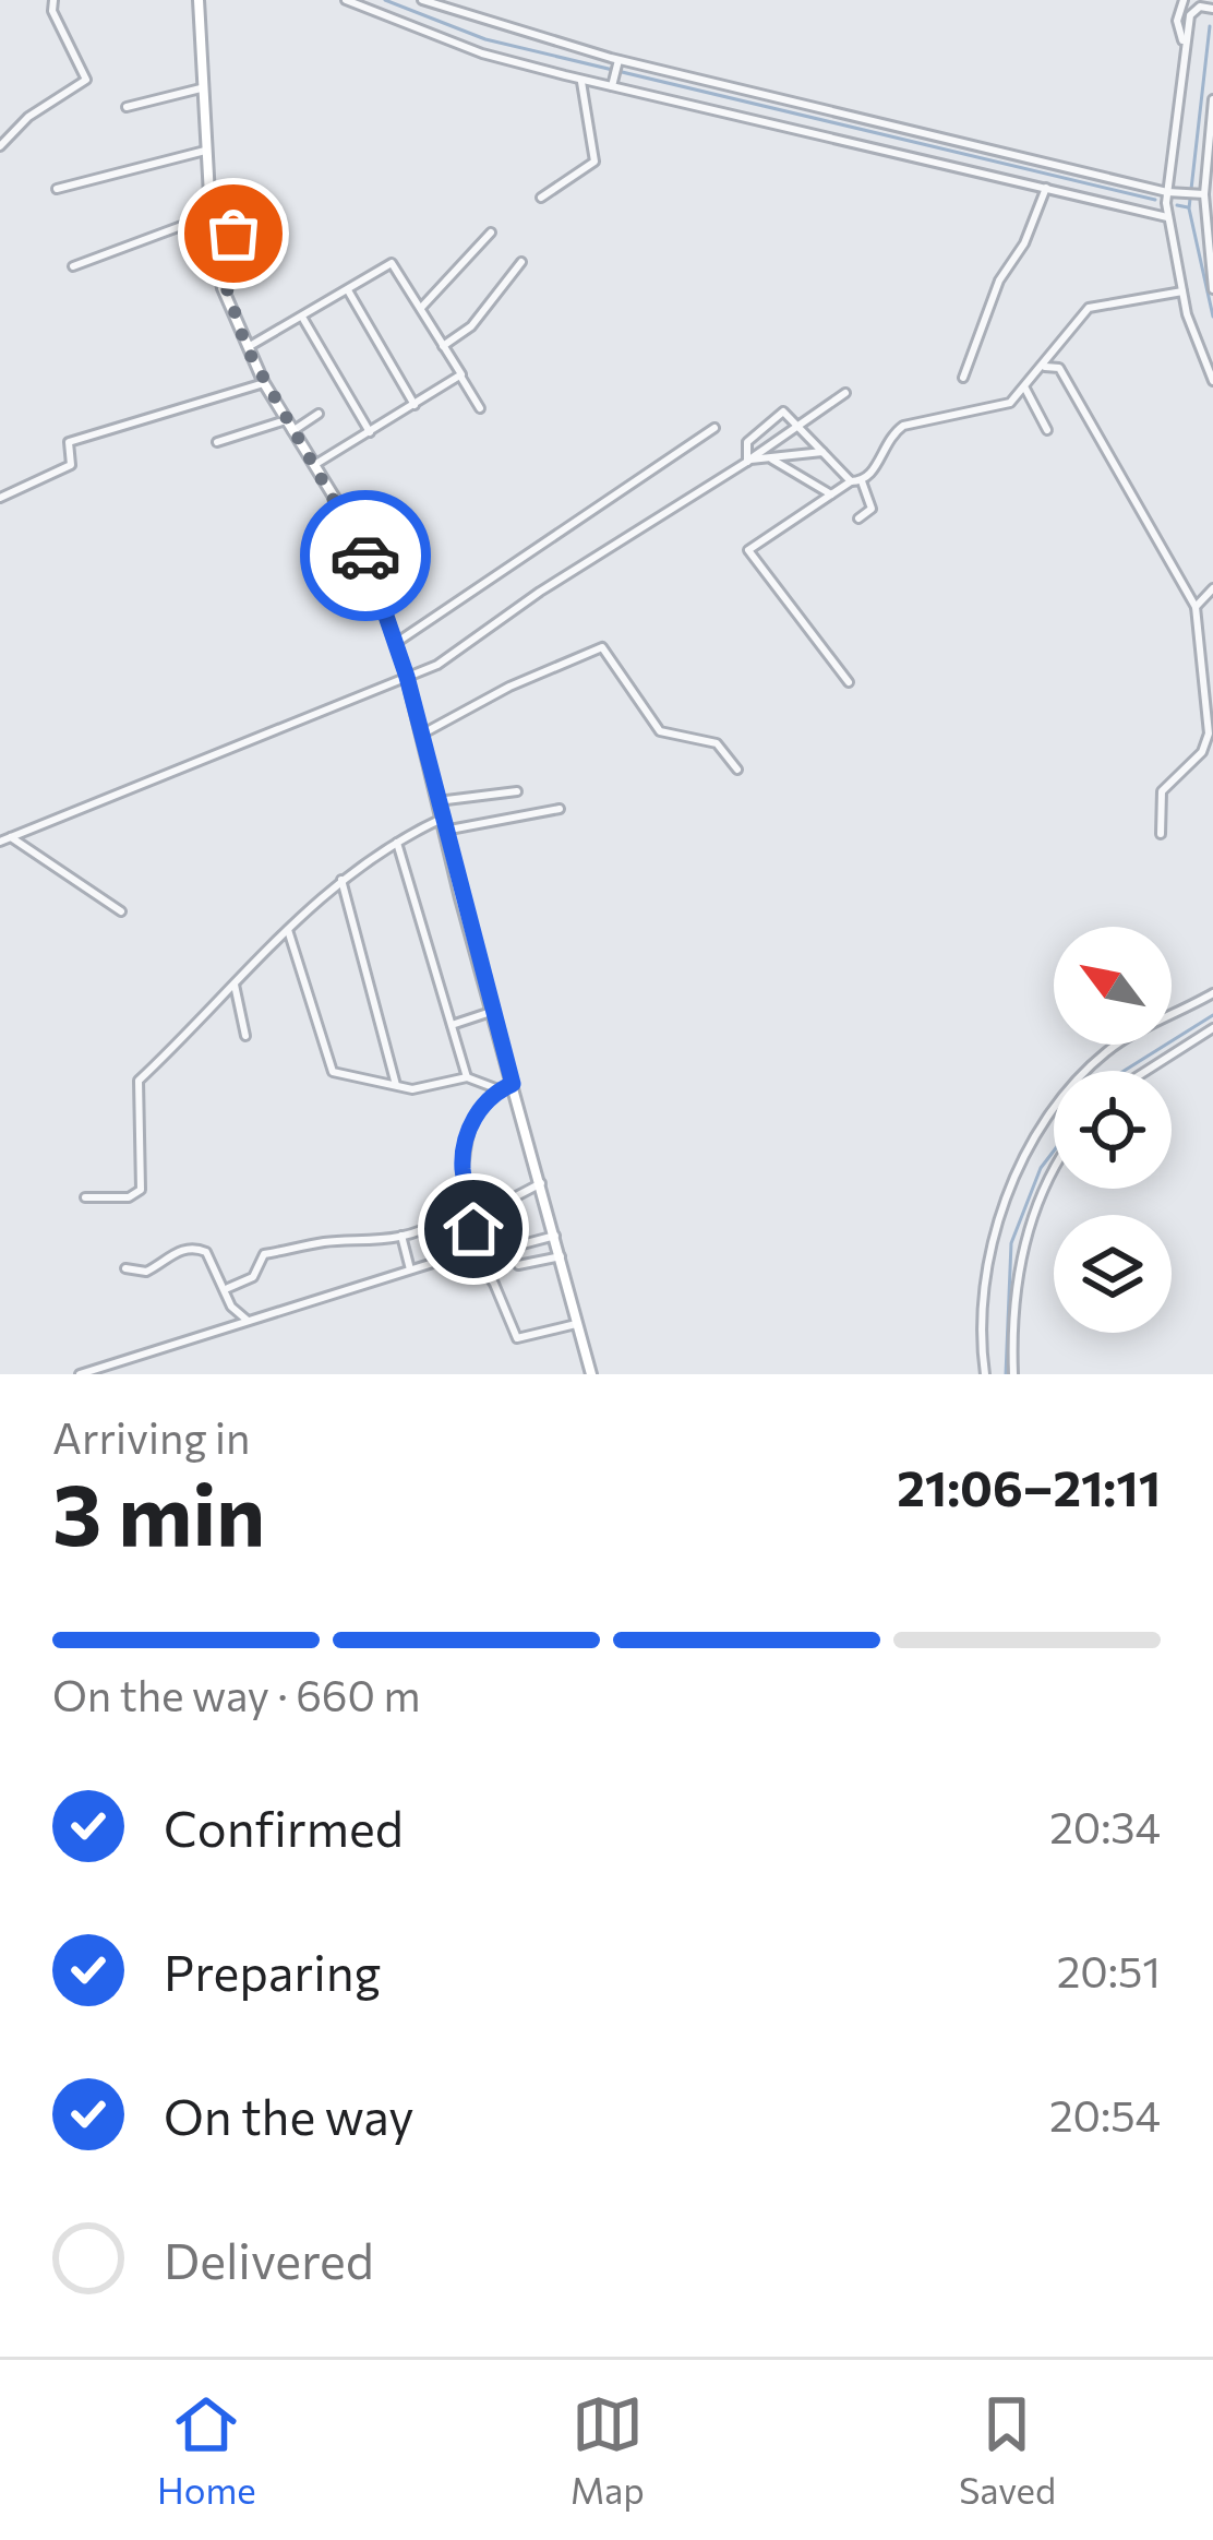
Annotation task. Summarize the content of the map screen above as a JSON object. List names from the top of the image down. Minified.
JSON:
{"north":"top left","page":{"heading":["3 min","Arriving in","21:06–21:11"],"bar":"On the way · 660 m","list":[["Confirmed","20:34"],["Preparing","20:51"],["On the way","20:54"],"Delivered"],"tabs":["Home","Map","Saved"]}}
